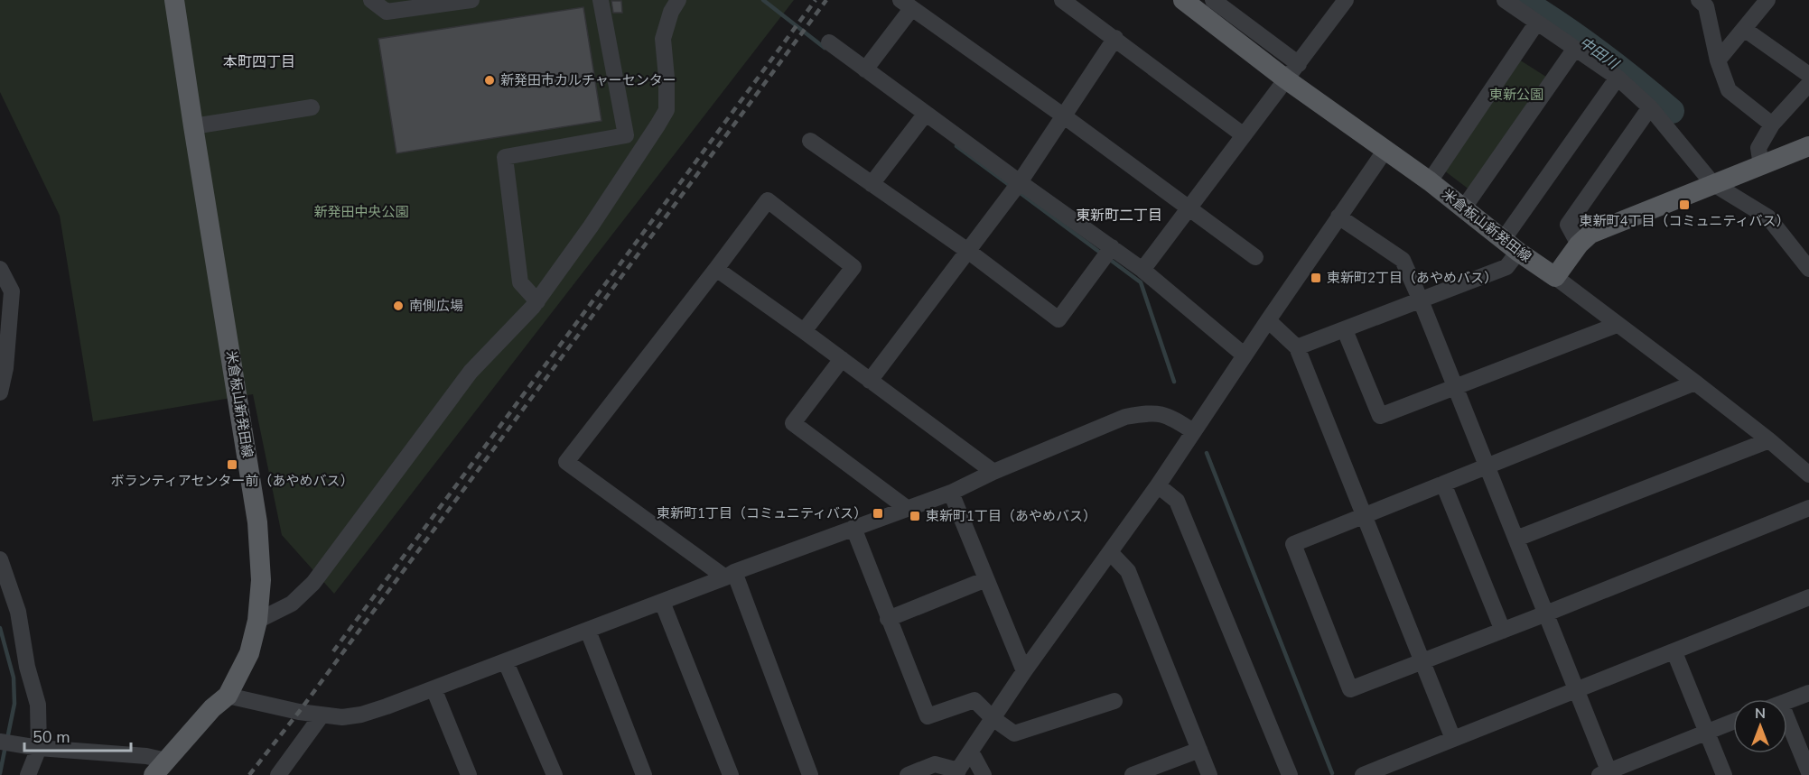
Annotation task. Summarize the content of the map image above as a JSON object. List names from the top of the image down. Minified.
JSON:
{"streets":{"main road":["米倉板山新発田線"]},"districts":["本町四丁目","東新町二丁目"],"water":["中田川"],"parks":["東新公園","新発田中央公園"],"places":{"other":["新発田市カルチャーセンター","南側広場"],"transit":["東新町4丁目（コミュニティバス）","東新町2丁目（あやめバス）","ボランティアセンター前（あやめバス）","東新町1丁目（コミュニティバス）","東新町1丁目（あやめバス）"]},"scale_bar":"50 m","north":"top"}
